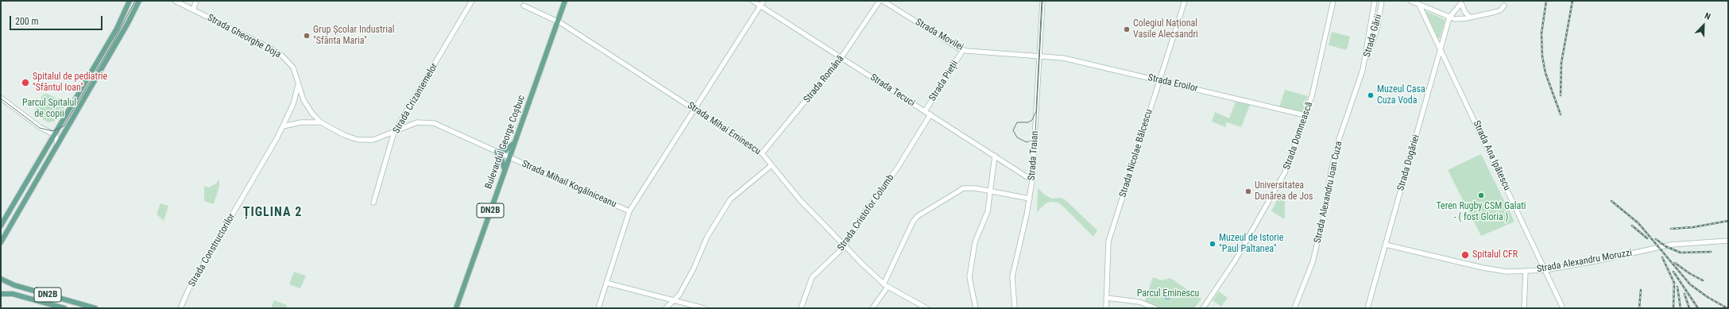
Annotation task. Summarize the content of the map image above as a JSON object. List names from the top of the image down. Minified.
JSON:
{"streets":{"main road":["Bulevardul George Coșbuc","DN2B"],"street":["Strada Movilei","Strada Gării","Strada Gheorghe Doja","Strada Română","Strada Pieții","Strada Eroilor","Strada Tecuci","Strada Crizantemelor","Strada Mihai Eminescu","Strada Domnească","Strada Nicolae Bălcescu","Strada Traian","Strada Ana Ipătescu","Strada Dogăriei","Strada Mihail Kogălniceanu","Strada Alexandru Ioan Cuza","Strada Cristofor Columb","Strada Constructorilor","Strada Alexandru Moruzzi"]},"crossings":[["Strada Movilei","Strada Pieții"],["Strada Movilei","Strada Eroilor"],["Strada Movilei","Strada Traian"],["Strada Gării","Strada Alexandru Ioan Cuza"],["Strada Gheorghe Doja","Strada Crizantemelor"],["Strada Gheorghe Doja","Bulevardul George Coșbuc"],["Strada Gheorghe Doja","Strada Mihail Kogălniceanu"],["Strada Gheorghe Doja","Strada Constructorilor"],["Strada Română","Strada Tecuci"],["Strada Română","Strada Mihai Eminescu"],["Strada Pieții","Strada Tecuci"],["Strada Eroilor","Strada Domnească"],["Strada Eroilor","Strada Nicolae Bălcescu"],["Strada Eroilor","Strada Traian"],["Strada Tecuci","Strada Traian"],["Strada Tecuci","Strada Cristofor Columb"],["Strada Mihai Eminescu","Bulevardul George Coșbuc"],["Strada Mihai Eminescu","Strada Cristofor Columb"],["Bulevardul George Coșbuc","Strada Mihail Kogălniceanu"],["Strada Ana Ipătescu","Strada Dogăriei"],["Strada Ana Ipătescu","Strada Alexandru Moruzzi"],["Strada Dogăriei","Strada Alexandru Moruzzi"]],"districts":["ȚIGLINA 2"],"parks":["Parcul Spitalul de copii","Parcul Eminescu"],"places":["Colegiul Național Vasile Alecsandri","Grup Școlar Industrial \"Sfânta Maria\"","Spitalul de pediatrie \"Sfântul Ioan\"","Muzeul Casa Cuza Voda","Universitatea Dunărea de Jos","Teren Rugby CSM Galati - ( fost Gloria )","Muzeul de Istorie \"Paul Paltanea\"","Spitalul CFR"],"scale_bar":"200 m","north":"top right"}
